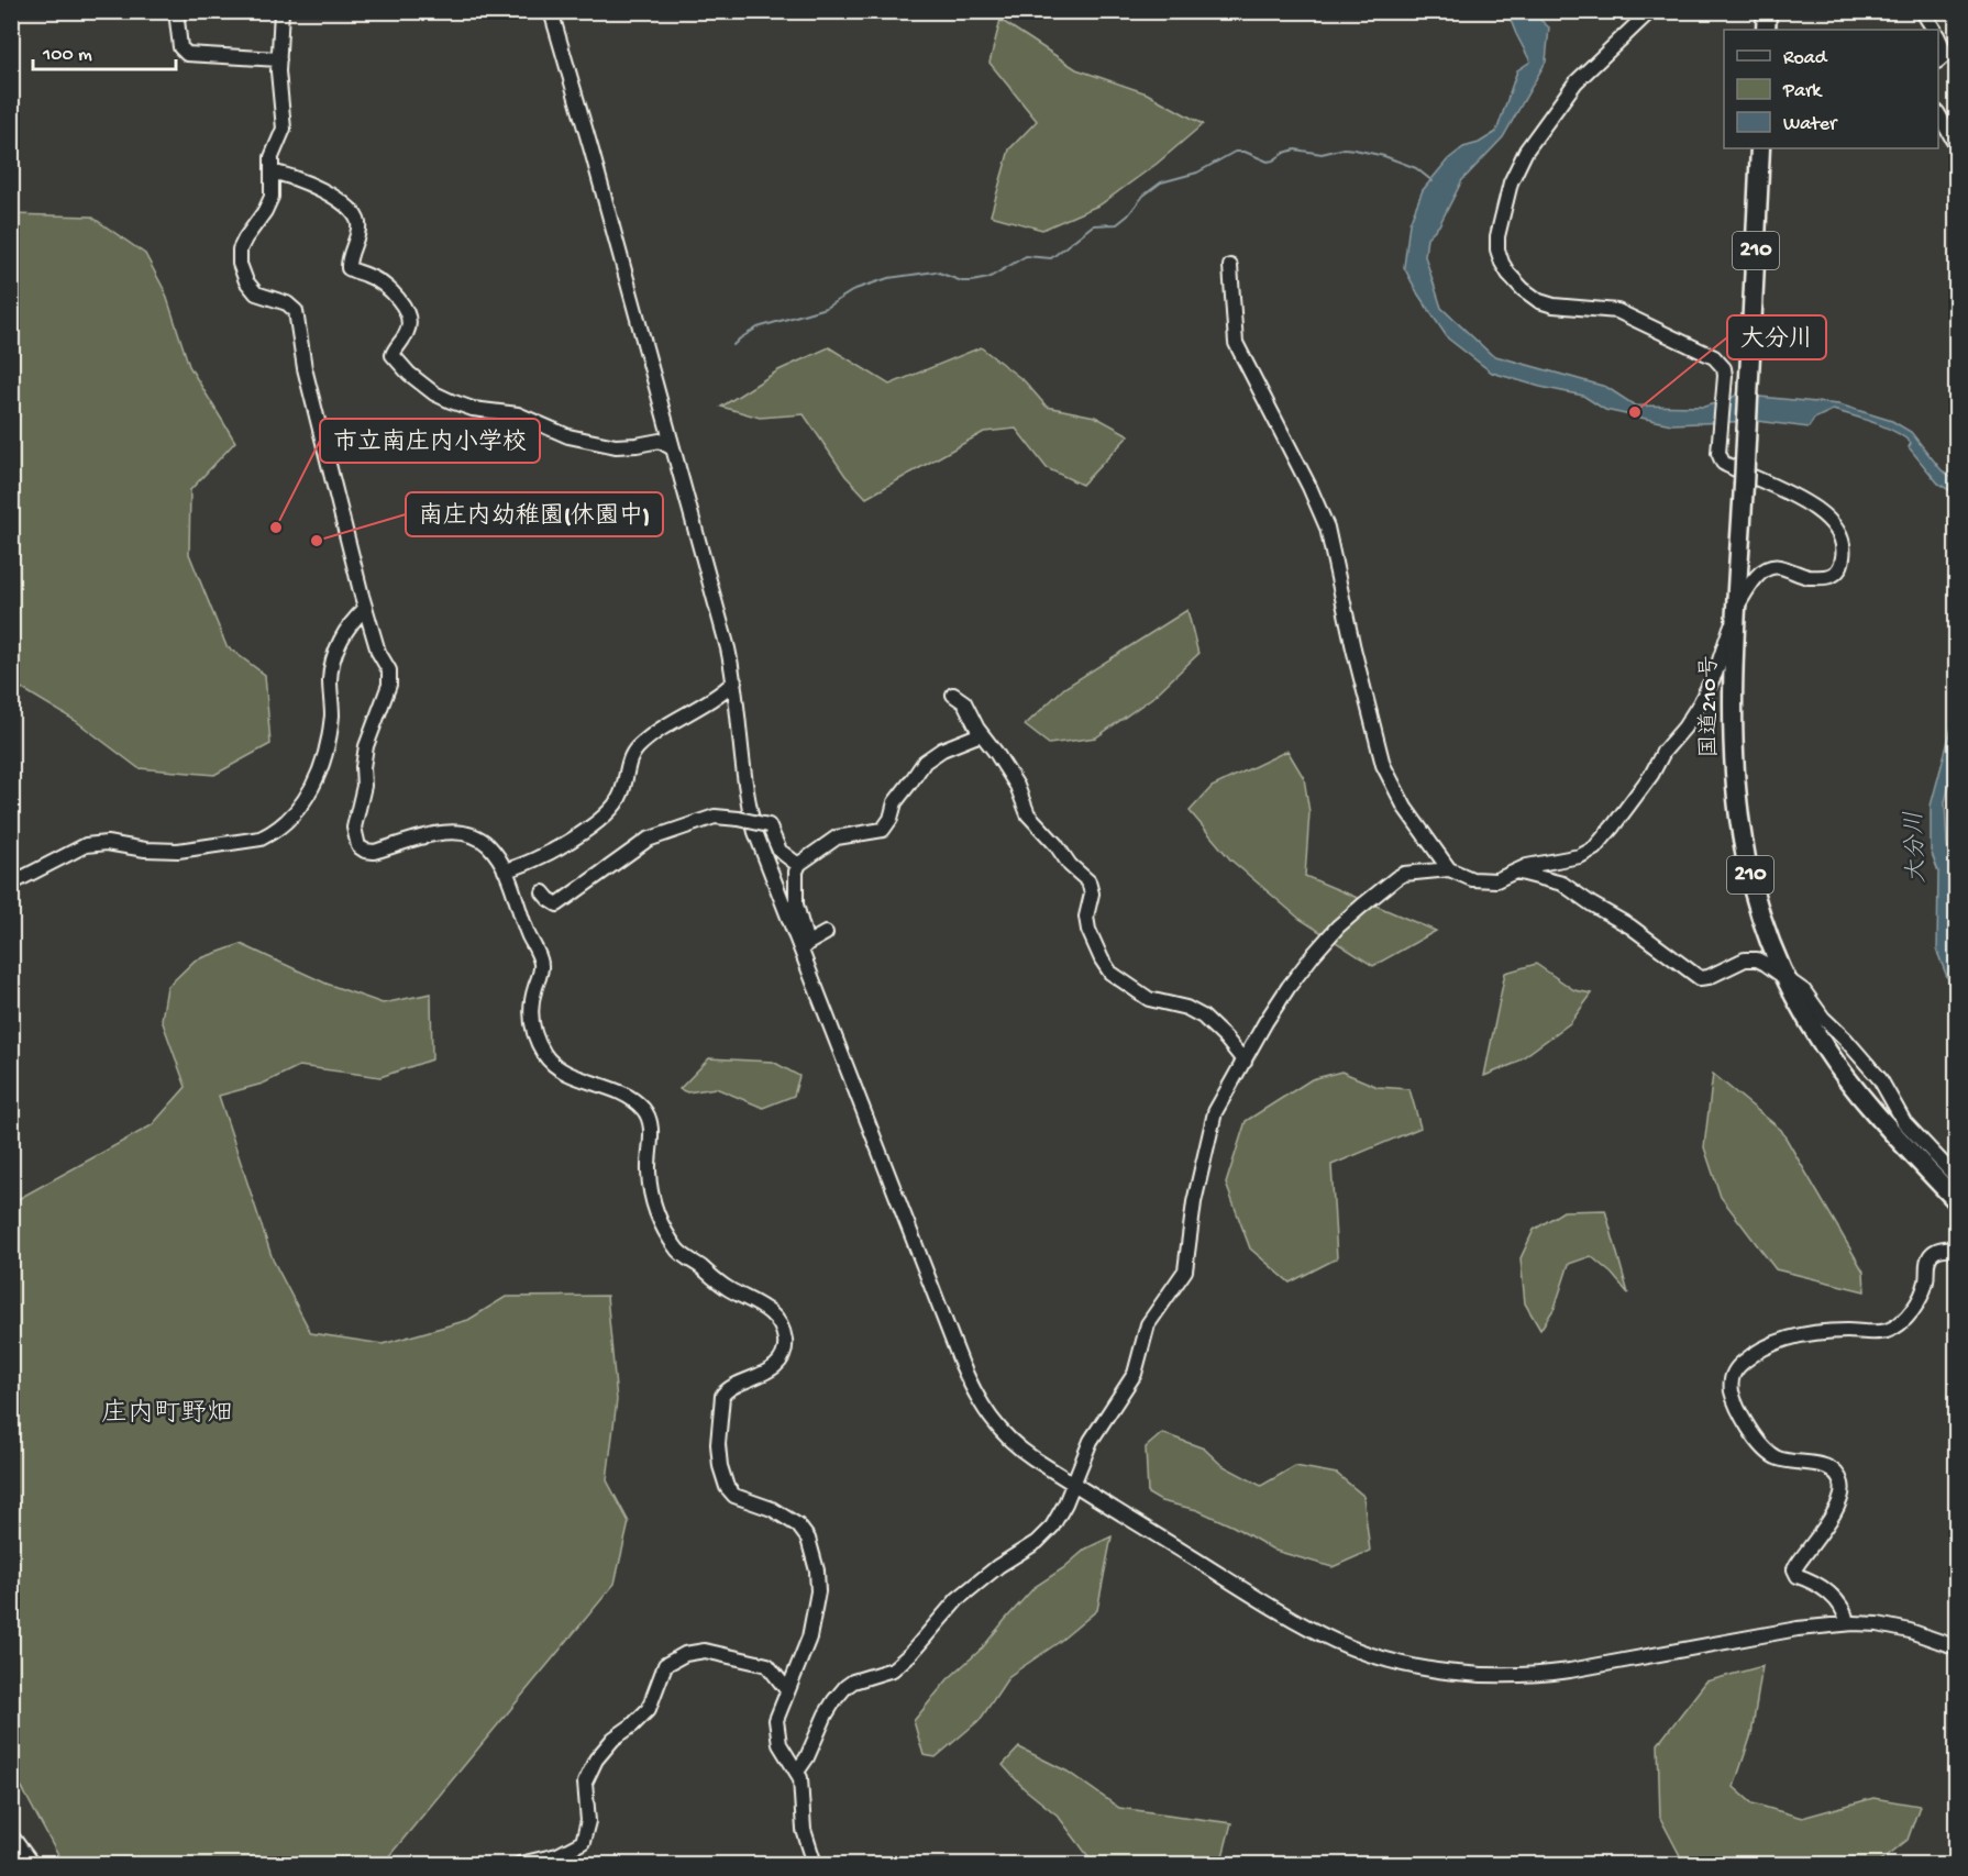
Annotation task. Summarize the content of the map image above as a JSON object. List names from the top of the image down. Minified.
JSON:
{"streets":{"highway":["210","国道210号"]},"districts":["庄内町野畑"],"water":["大分川"],"places":["大分川","市立南庄内小学校","南庄内幼稚園(休園中)"],"legend":["Road","Park","Water"],"scale_bar":"100 m"}
